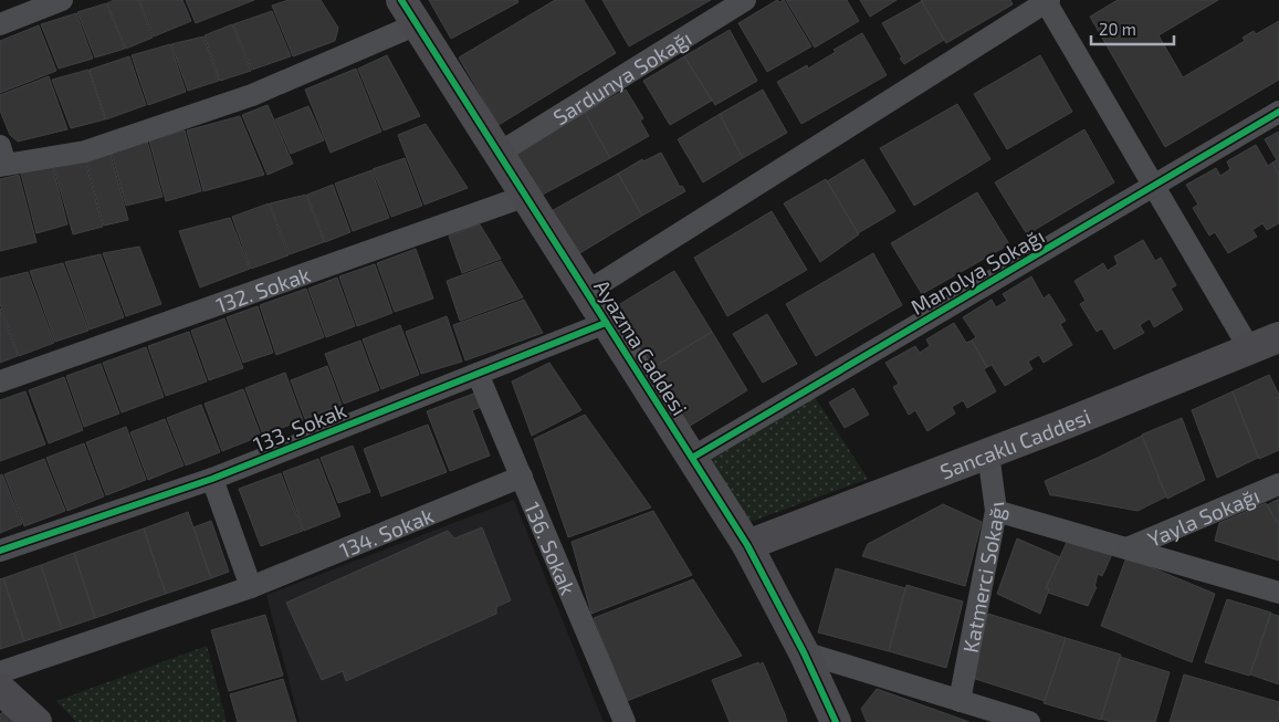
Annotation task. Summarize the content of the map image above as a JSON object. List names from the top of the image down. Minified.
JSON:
{"streets":{"street":["Sardunya Sokağı","Manolya Sokağı","132. Sokak","Ayazma Caddesi","133. Sokak","Sancaklı Caddesi","Yayla Sokağı","134. Sokak","136. Sokak","Katmerci Sokağı"]},"crossings":[["Sardunya Sokağı","Ayazma Caddesi"],["Manolya Sokağı","Ayazma Caddesi"],["132. Sokak","Ayazma Caddesi"],["Ayazma Caddesi","133. Sokak"],["Ayazma Caddesi","Sancaklı Caddesi"],["133. Sokak","136. Sokak"],["Sancaklı Caddesi","Katmerci Sokağı"],["134. Sokak","136. Sokak"]],"scale_bar":"20 m"}
